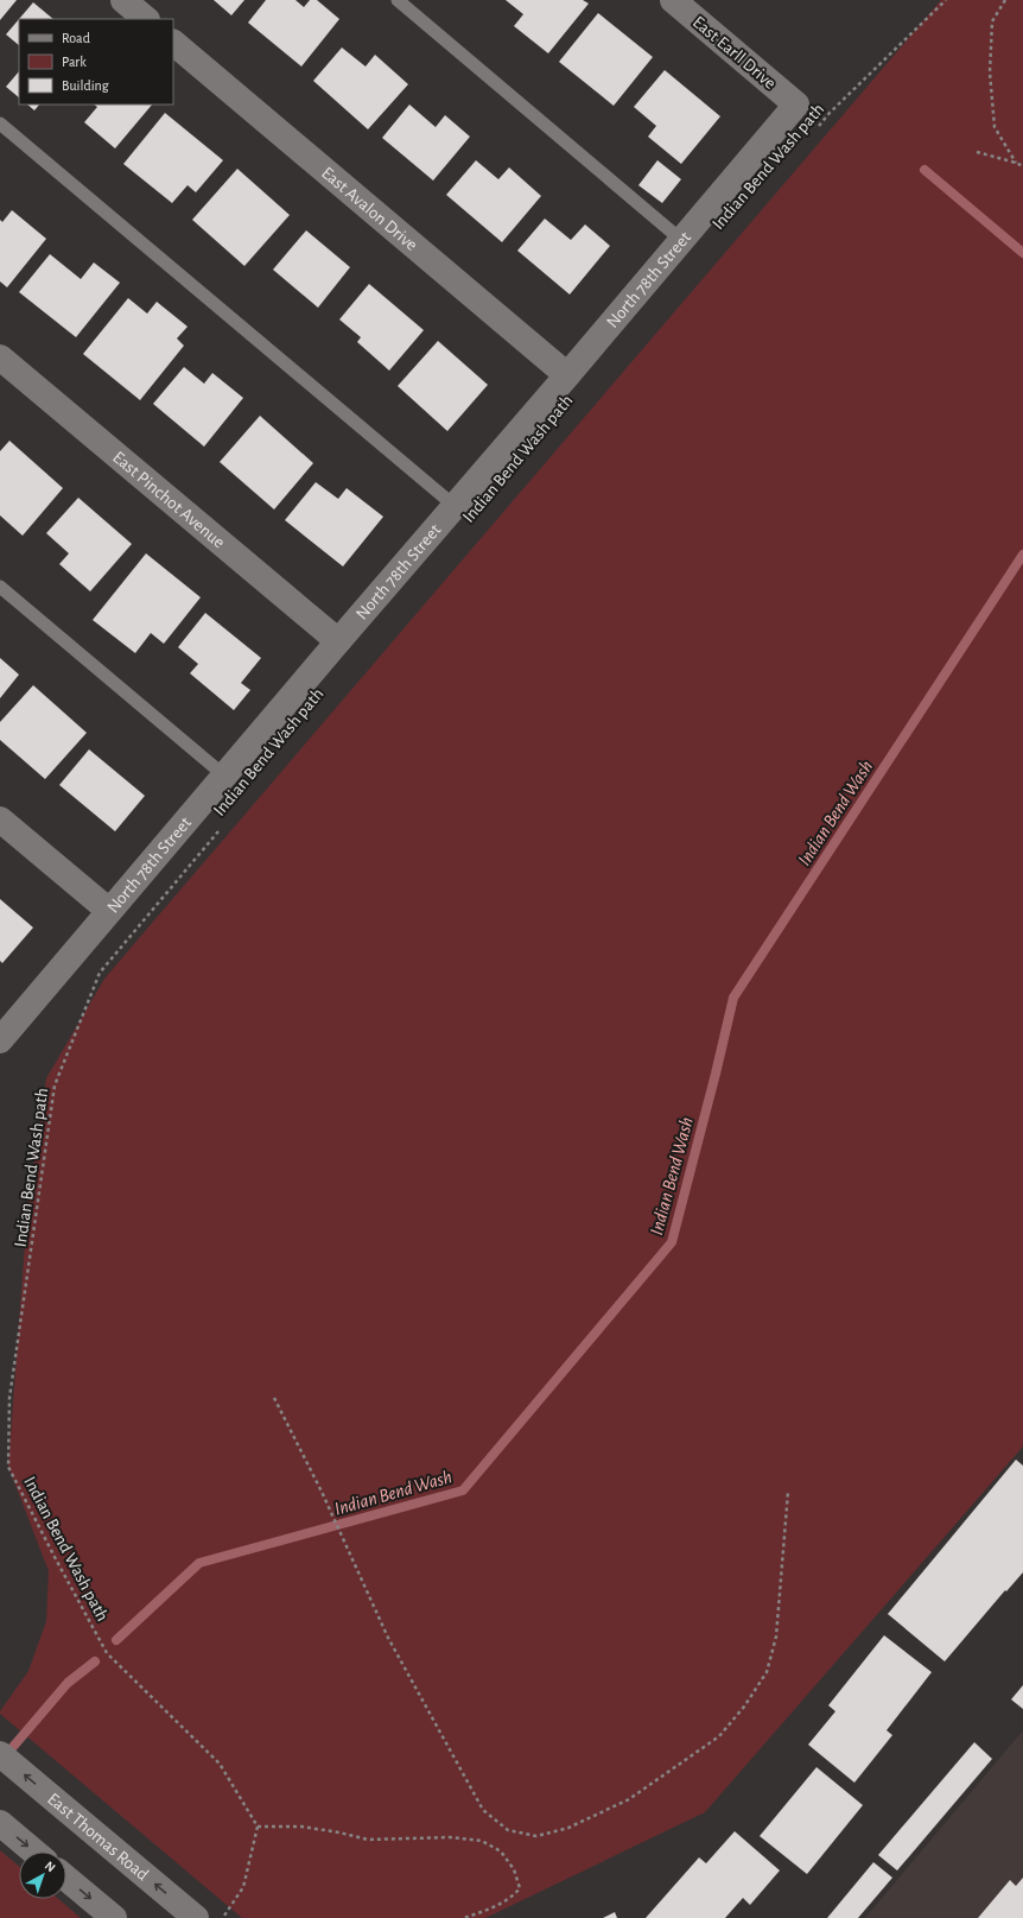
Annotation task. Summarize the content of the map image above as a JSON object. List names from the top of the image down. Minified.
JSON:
{"streets":{"street":["East Earll Drive","East Avalon Drive","North 78th Street","East Pinchot Avenue","East Thomas Road"],"path":["Indian Bend Wash path"]},"crossings":[["East Earll Drive","North 78th Street"],["East Avalon Drive","North 78th Street"],["North 78th Street","East Pinchot Avenue"]],"water":["Indian Bend Wash"],"legend":["Road","Park","Building"],"north":"top right"}
